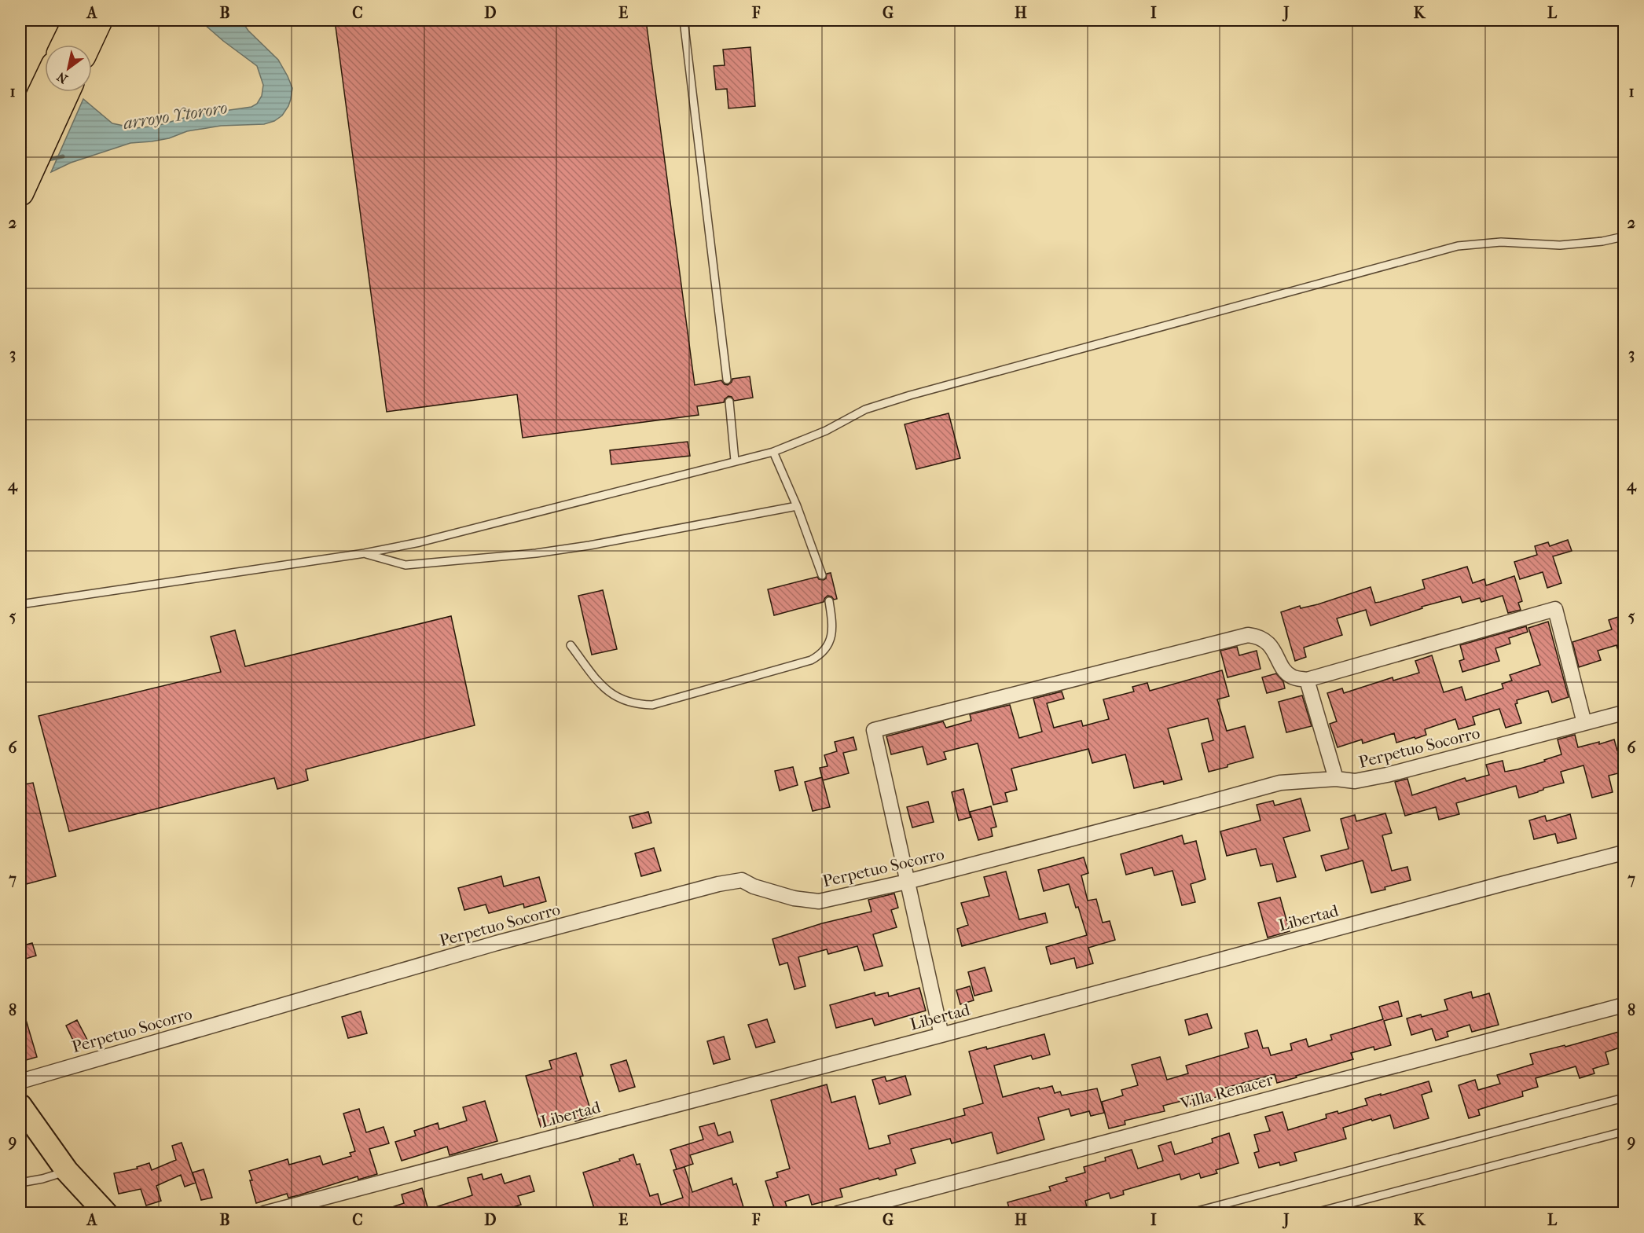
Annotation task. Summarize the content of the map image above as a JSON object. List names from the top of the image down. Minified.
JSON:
{"streets":{"street":["Perpetuo Socorro","Libertad","Villa Renacer"]},"water":["arroyo Ytororo"],"north":"bottom left","grid":{"columns":["A","B","C","D","E","F","G","H","I","J","K","L"],"rows":["1","2","3","4","5","6","7","8","9"]}}
